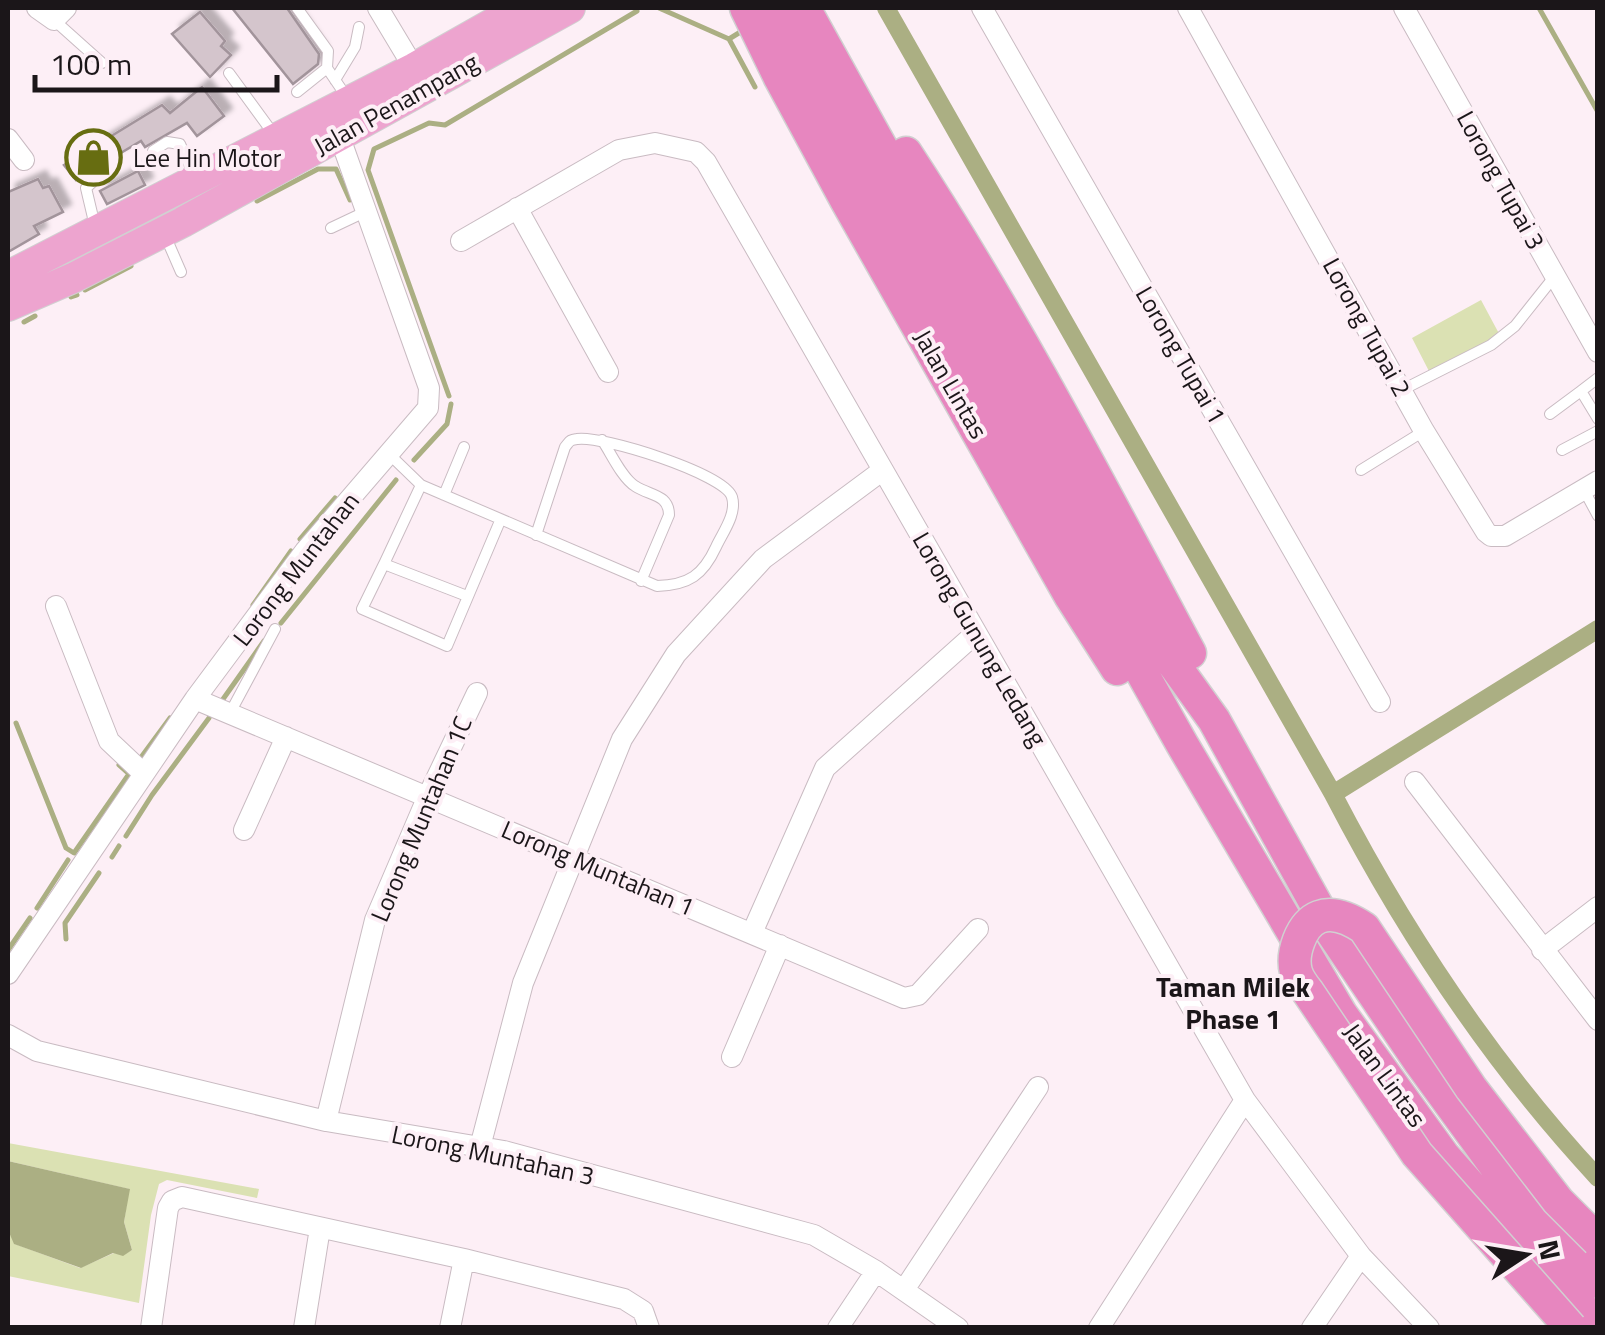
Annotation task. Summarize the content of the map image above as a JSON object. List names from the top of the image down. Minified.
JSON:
{"streets":{"highway":["Jalan Lintas"],"main road":["Jalan Penampang"],"street":["Lorong Tupai 3","Lorong Tupai 2","Lorong Tupai 1","Lorong Muntahan","Lorong Gunung Ledang","Lorong Muntahan 1C","Lorong Muntahan 1","Lorong Muntahan 3"]},"crossings":[["Jalan Penampang","Lorong Muntahan"],["Lorong Muntahan","Lorong Muntahan 1"],["Lorong Muntahan 1C","Lorong Muntahan 1"],["Lorong Muntahan 1C","Lorong Muntahan 3"]],"districts":["Taman Milek Phase 1"],"places":{"shop":["Lee Hin Motor"]},"scale_bar":"100 m","north":"right"}
